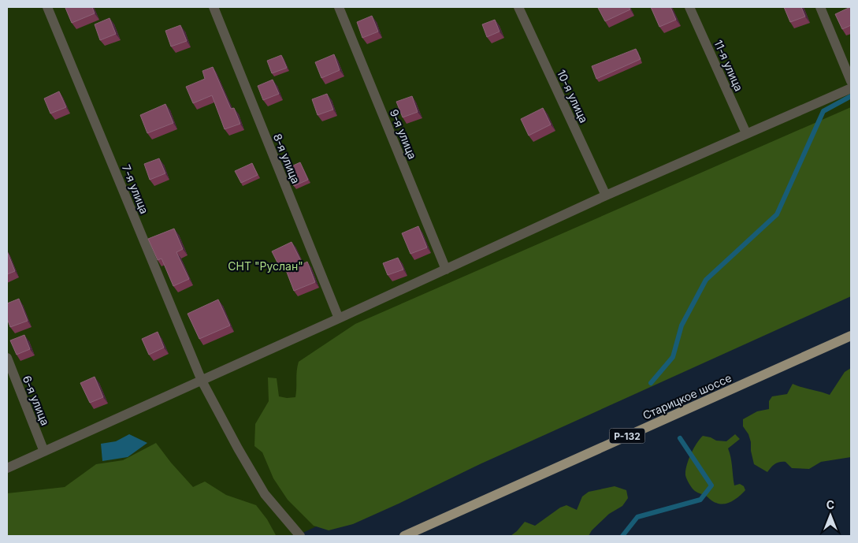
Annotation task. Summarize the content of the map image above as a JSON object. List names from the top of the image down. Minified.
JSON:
{"streets":{"main road":["Старицкое шоссе","Р-132"],"street":["11-я улица","10-я улица","9-я улица","8-я улица","7-я улица","6-я улица"]},"parks":["СНТ \"Руслан\""],"north":"top"}
